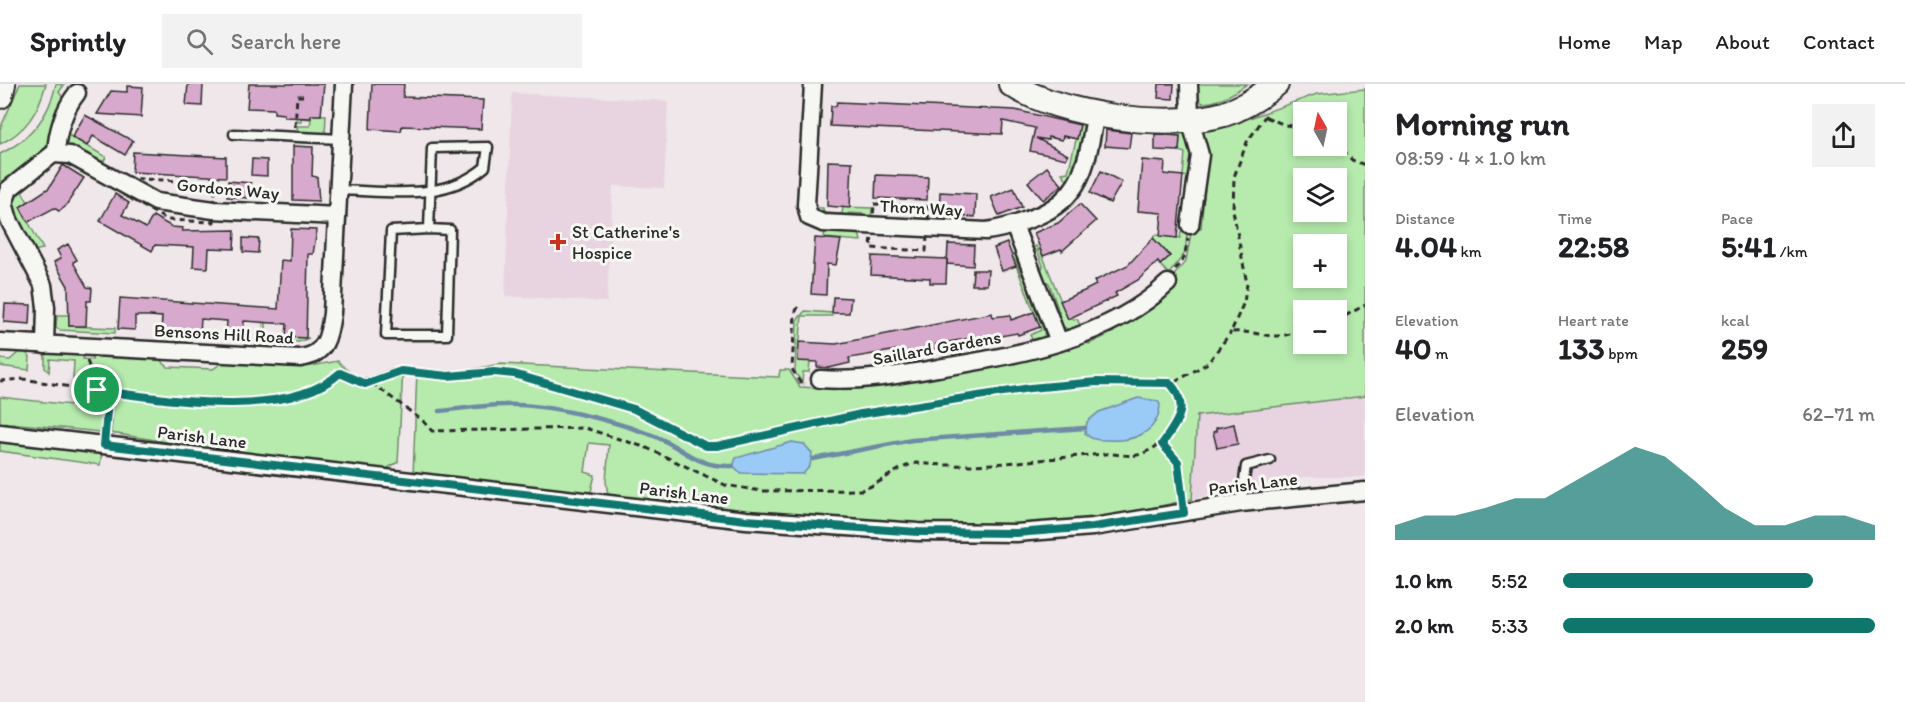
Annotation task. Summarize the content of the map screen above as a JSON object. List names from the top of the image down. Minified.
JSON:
{"streets":{"street":["Gordons Way","Thorn Way","Bensons Hill Road","Saillard Gardens","Parish Lane"]},"crossings":[["Gordons Way","Bensons Hill Road"]],"places":{"health":["St Catherine's Hospice"]},"north":"top","page":{"header":"Sprintly","search":"Search here","nav":["Home","Map","About","Contact"],"heading":["Morning run","08:59 · 4 × 1.0 km"],"map_buttons":["+","−"],"stats":[["Distance","4.04 km"],["Time","22:58"],["Pace","5:41 /km"],["Elevation","40 m"],["Heart rate","133 bpm"],["kcal","259"]],"chart":["Elevation","62–71 m"],"list":[{"name":"1.0 km","note":"5:52"},{"name":"2.0 km","note":"5:33"}]}}
